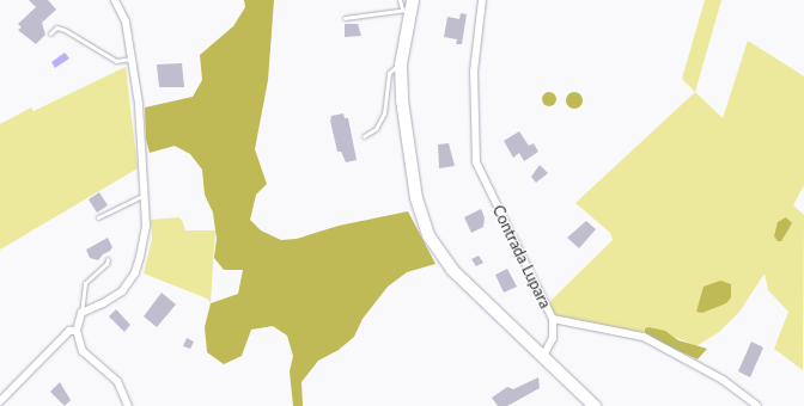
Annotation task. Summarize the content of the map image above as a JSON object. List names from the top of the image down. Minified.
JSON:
{"streets":{"street":["Contrada Lupara"]}}
